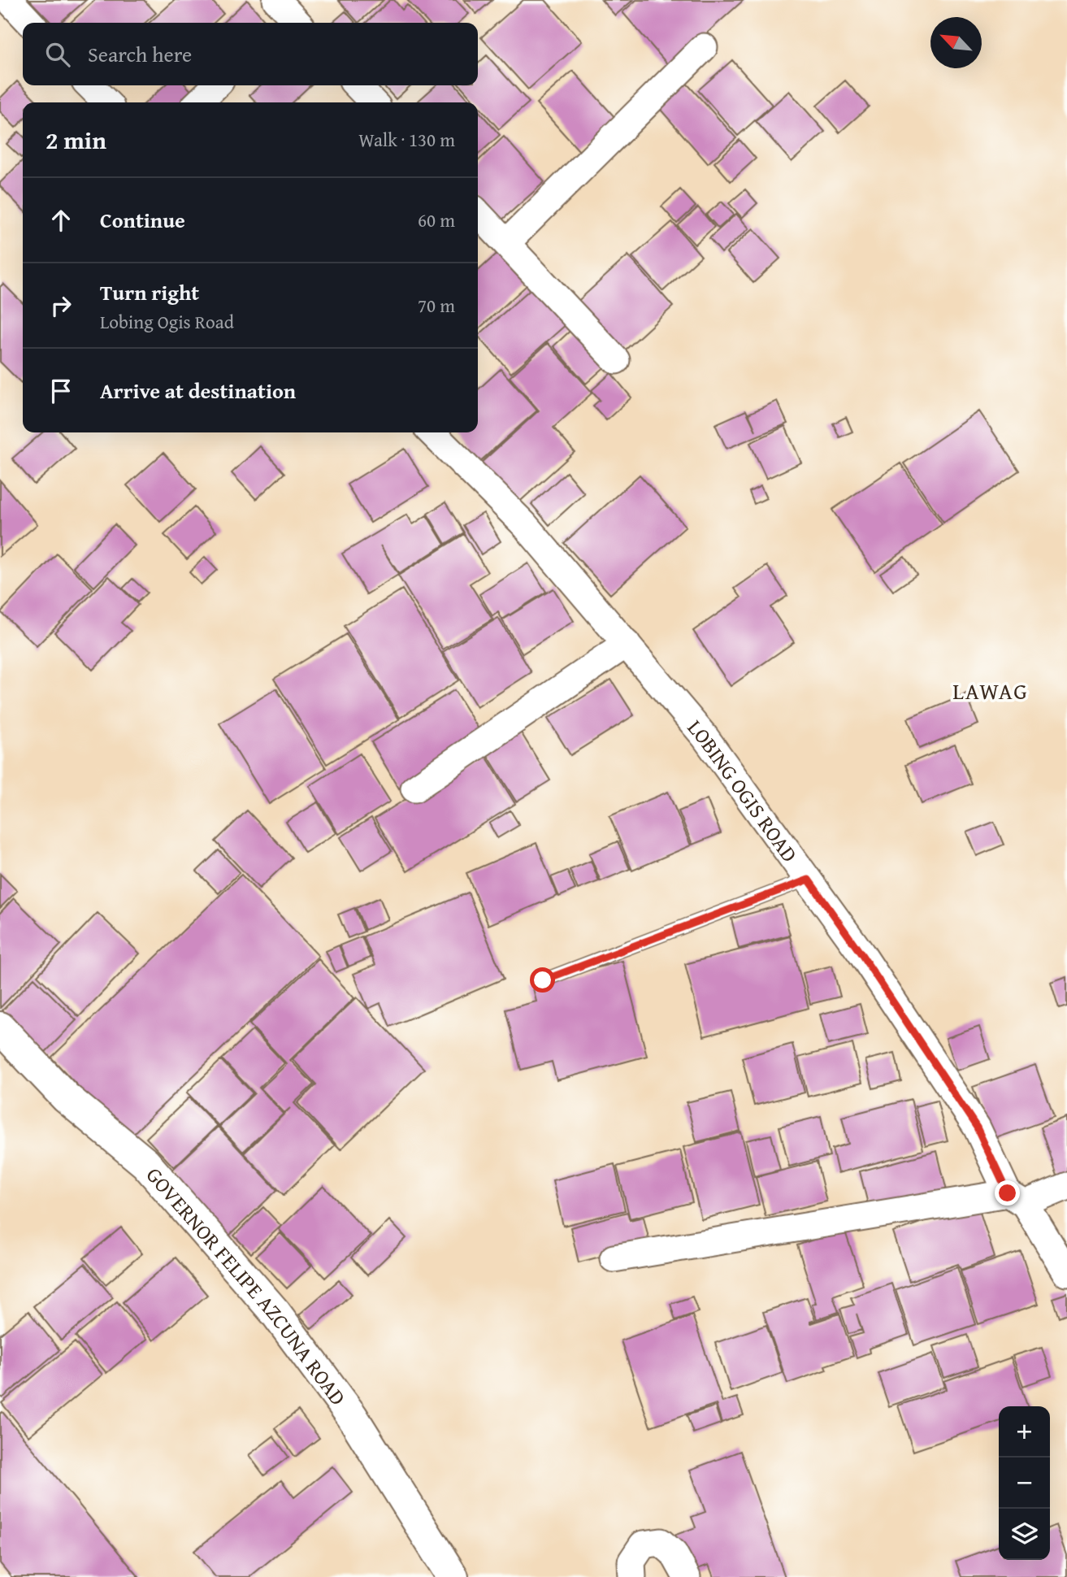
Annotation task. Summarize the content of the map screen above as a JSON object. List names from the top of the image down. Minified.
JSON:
{"streets":{"street":["LOBING OGIS ROAD","GOVERNOR FELIPE AZCUNA ROAD"]},"districts":["LAWAG"],"north":"top left","page":{"search":"Search here","heading":["2 min","Walk · 130 m"],"list":[["Continue","60 m"],["Turn right","Lobing Ogis Road","70 m"],"Arrive at destination"],"map_buttons":["+","−"]}}
